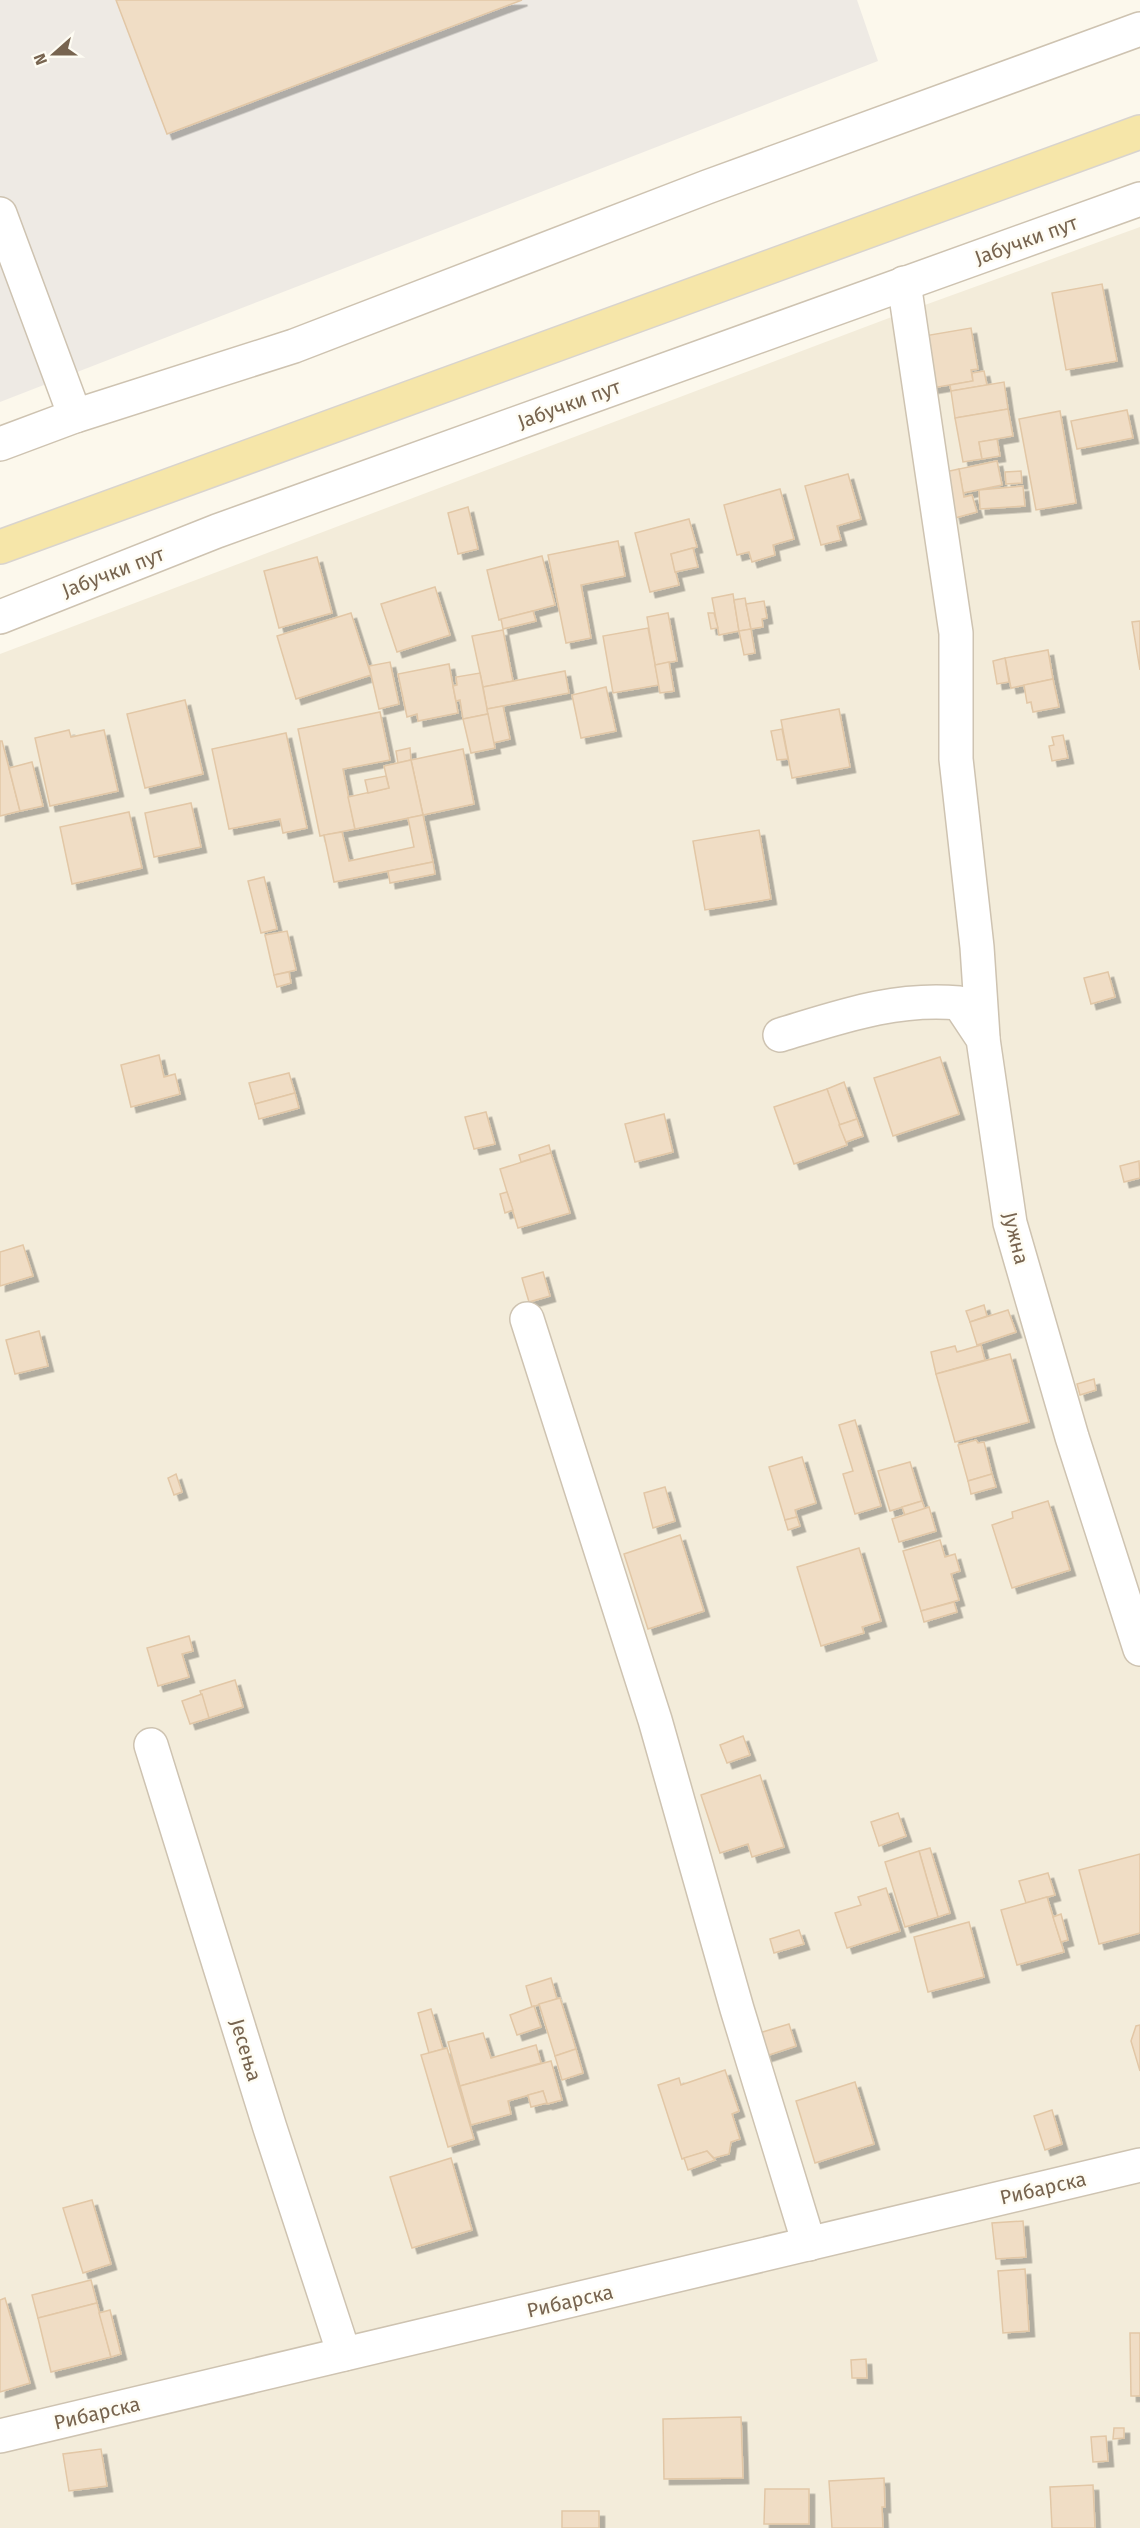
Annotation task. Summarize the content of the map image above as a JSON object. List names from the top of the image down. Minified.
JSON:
{"streets":{"street":["Јабучки пут","Јужна","Јесења","Рибарска"]},"crossings":[["Јесења","Рибарска"]],"north":"left"}
